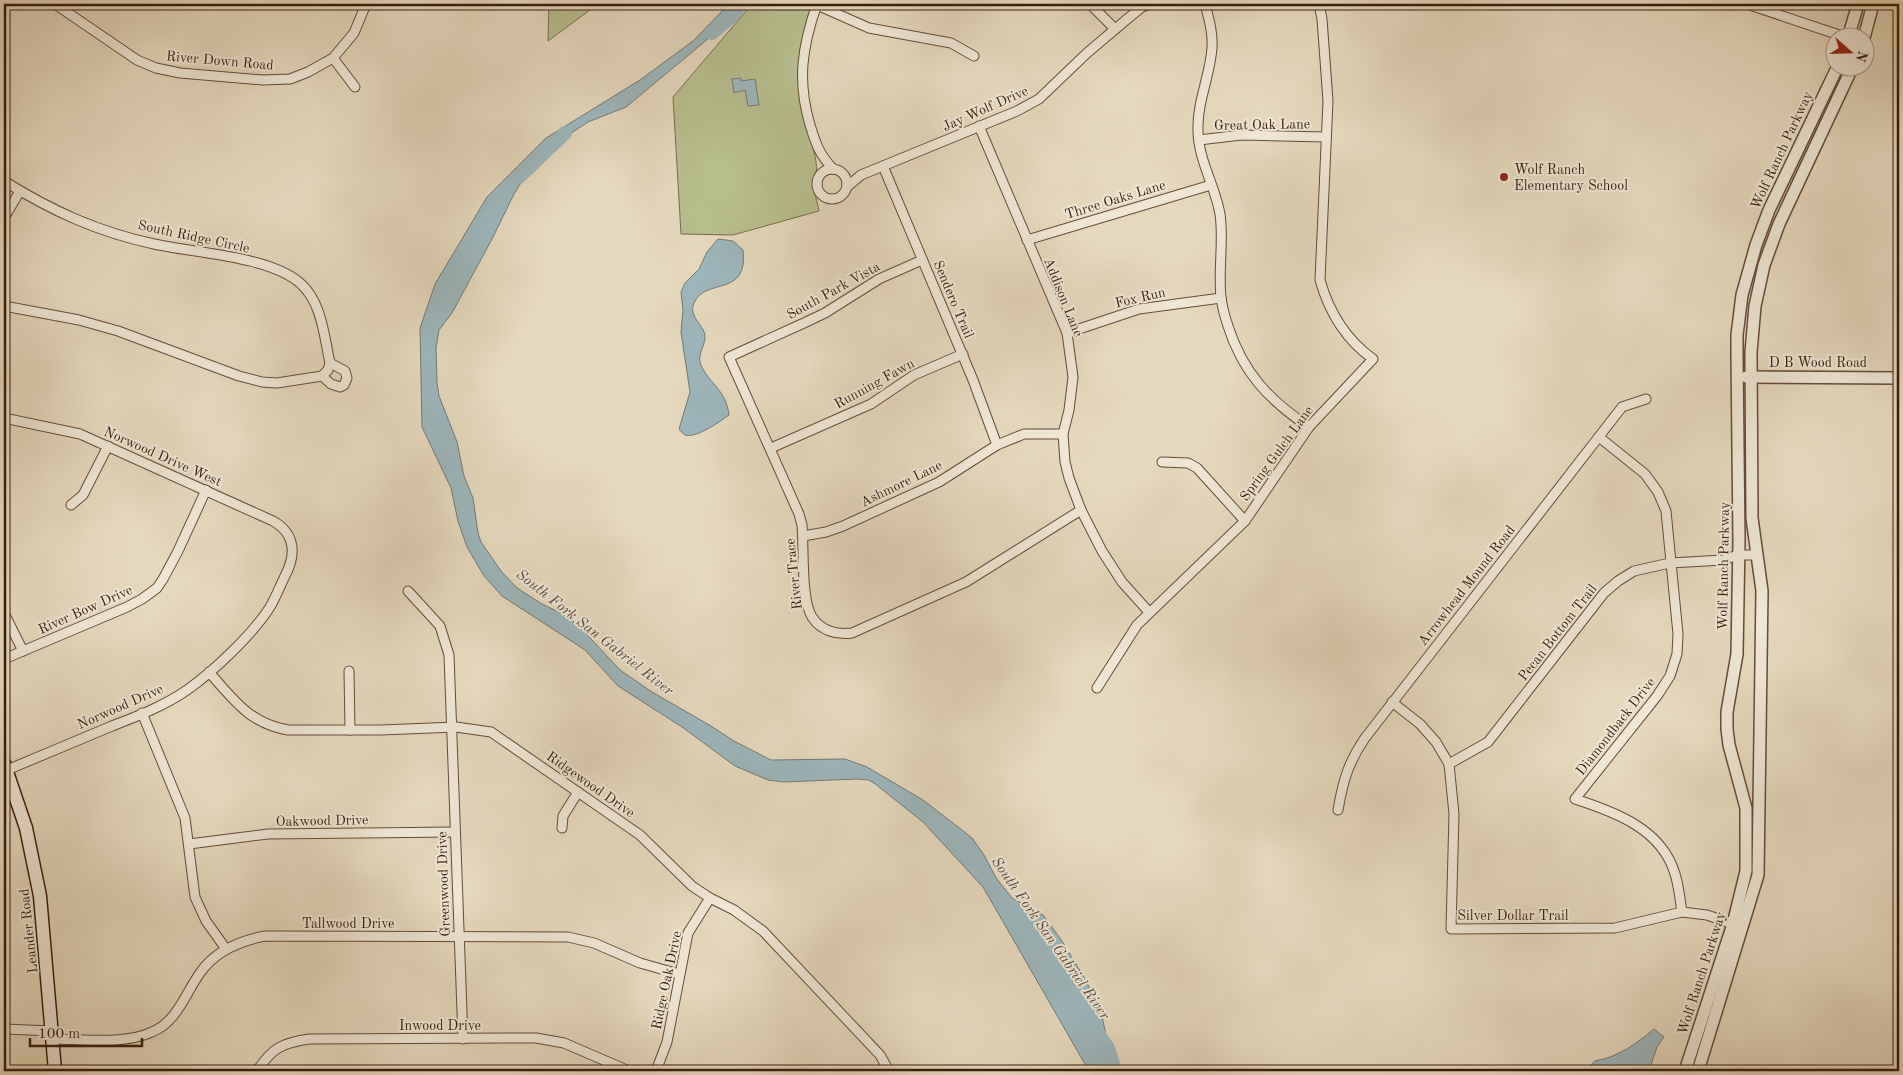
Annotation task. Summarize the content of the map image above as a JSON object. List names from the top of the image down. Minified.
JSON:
{"streets":{"main road":["Leander Road"],"street":["River Down Road","Jay Wolf Drive","Great Oak Lane","Wolf Ranch Parkway","Three Oaks Lane","South Ridge Circle","South Park Vista","Addison Lane","Fox Run","Sendero Trail","D B Wood Road","Running Fawn","Spring Gulch Lane","Norwood Drive West","Ashmore Lane","River Trace","Arrowhead Mound Road","River Bow Drive","Pecan Bottom Trail","Norwood Drive","Diamondback Drive","Ridgewood Drive","Oakwood Drive","Greenwood Drive","Silver Dollar Trail","Tallwood Drive","Ridge Oak Drive","Inwood Drive"]},"crossings":[["Jay Wolf Drive","Addison Lane"],["Jay Wolf Drive","Sendero Trail"],["Great Oak Lane","Spring Gulch Lane"],["Wolf Ranch Parkway","D B Wood Road"],["Wolf Ranch Parkway","Pecan Bottom Trail"],["Wolf Ranch Parkway","Silver Dollar Trail"],["Three Oaks Lane","Addison Lane"],["South Park Vista","Sendero Trail"],["South Park Vista","River Trace"],["Addison Lane","Fox Run"],["Addison Lane","Spring Gulch Lane"],["Addison Lane","Ashmore Lane"],["Addison Lane","River Trace"],["Sendero Trail","Running Fawn"],["Sendero Trail","Ashmore Lane"],["Running Fawn","River Trace"],["Norwood Drive West","River Bow Drive"],["Norwood Drive West","Norwood Drive"],["Ashmore Lane","River Trace"],["Arrowhead Mound Road","Diamondback Drive"],["Arrowhead Mound Road","Silver Dollar Trail"],["Pecan Bottom Trail","Diamondback Drive"],["Pecan Bottom Trail","Silver Dollar Trail"],["Norwood Drive","Ridgewood Drive"],["Norwood Drive","Leander Road"],["Diamondback Drive","Silver Dollar Trail"],["Ridgewood Drive","Greenwood Drive"],["Ridgewood Drive","Ridge Oak Drive"],["Oakwood Drive","Greenwood Drive"],["Greenwood Drive","Tallwood Drive"],["Greenwood Drive","Inwood Drive"],["Tallwood Drive","Leander Road"],["Tallwood Drive","Ridge Oak Drive"]],"water":["South Fork San Gabriel River"],"places":["Wolf Ranch Elementary School"],"scale_bar":"100 m","north":"right"}
